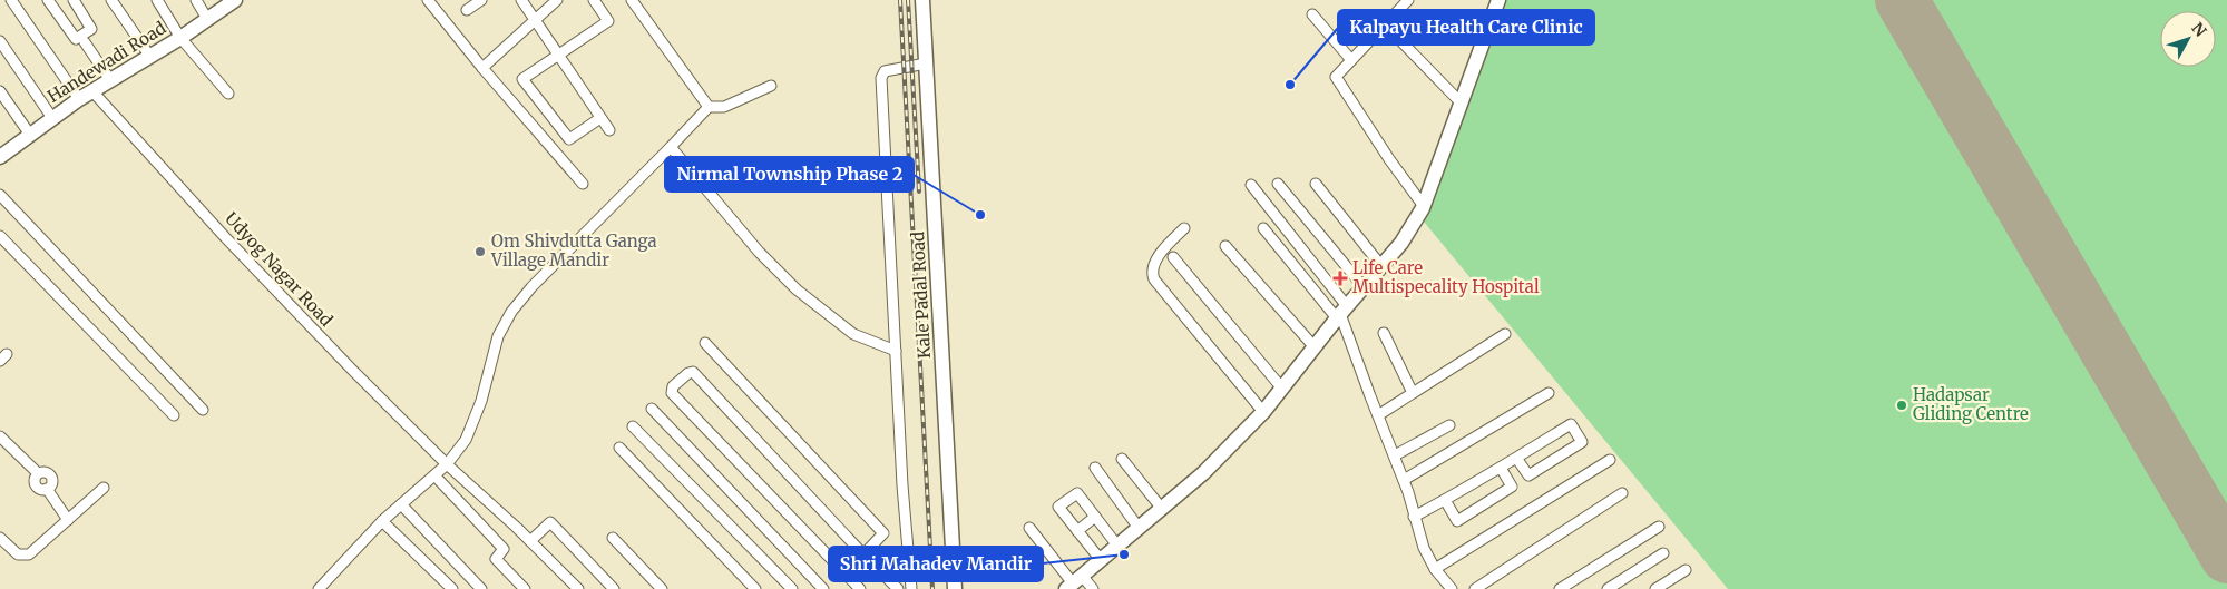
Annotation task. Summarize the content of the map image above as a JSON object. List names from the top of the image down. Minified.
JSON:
{"streets":{"street":["Handewadi Road","Udyog Nagar Road","Kale Padal Road"]},"crossings":[["Handewadi Road","Udyog Nagar Road"]],"places":{"other":["Kalpayu Health Care Clinic","Nirmal Township Phase 2","Om Shivdutta Ganga Village Mandir","Hadapsar Gliding Centre","Shri Mahadev Mandir"],"health":["Life Care Multispecality Hospital"]},"north":"top right"}
